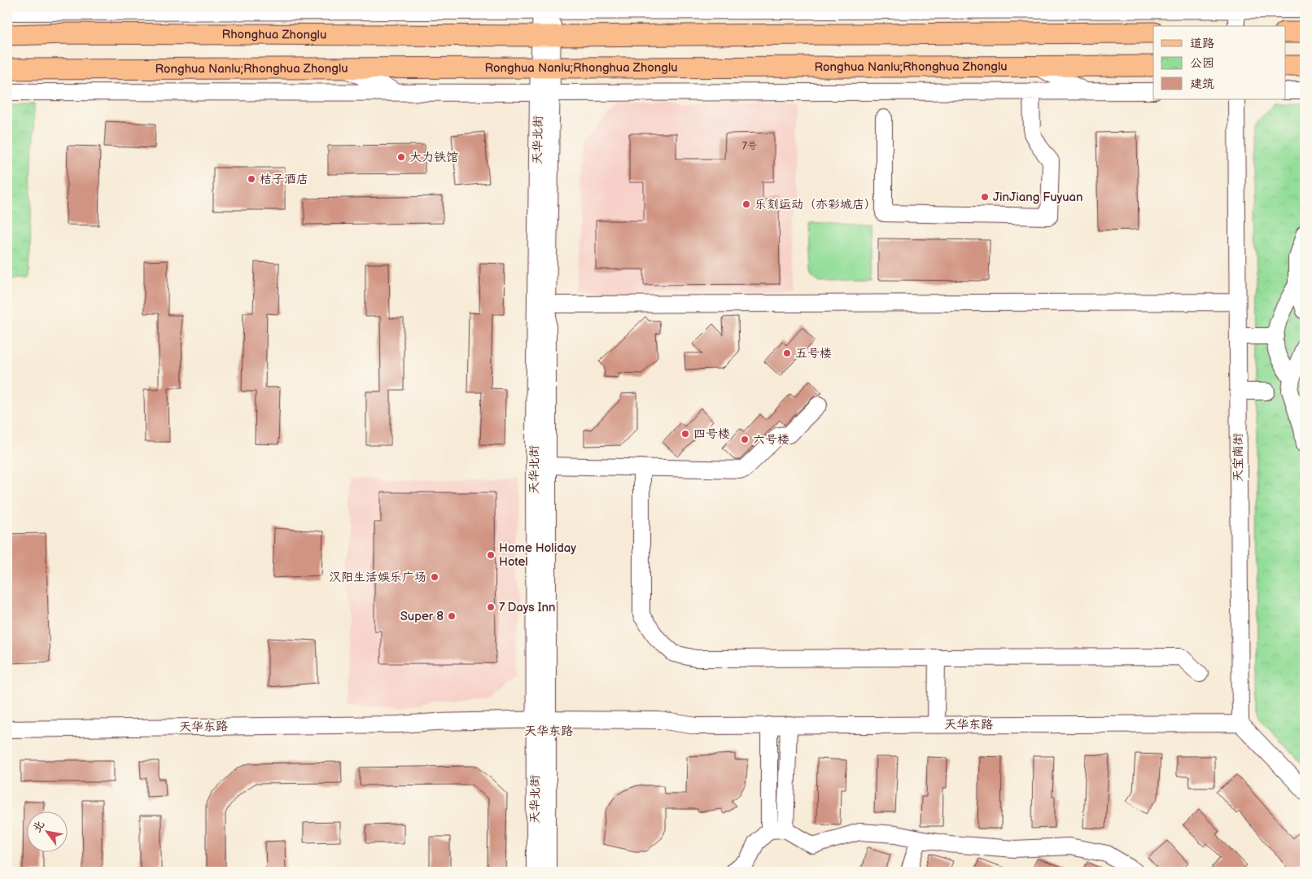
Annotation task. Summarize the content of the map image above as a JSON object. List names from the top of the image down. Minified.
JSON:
{"streets":{"main road":["Rhonghua Zhonglu","Ronghua Nanlu;Rhonghua Zhonglu"],"street":["天华北街","天宝南街","天华东路"]},"crossings":[["Rhonghua Zhonglu","天华北街"],["Ronghua Nanlu;Rhonghua Zhonglu","天华北街"],["天华北街","天华东路"],["天宝南街","天华东路"]],"places":["大力铁馆","桔子酒店","JinJiang Fuyuan","乐刻运动（亦彩城店）","五号楼","四号楼","六号楼","Home Holiday Hotel","汉阳生活娱乐广场","7 Days Inn","Super 8"],"house_numbers":["7号"],"legend":["道路","公园","建筑"],"north":"top left"}
